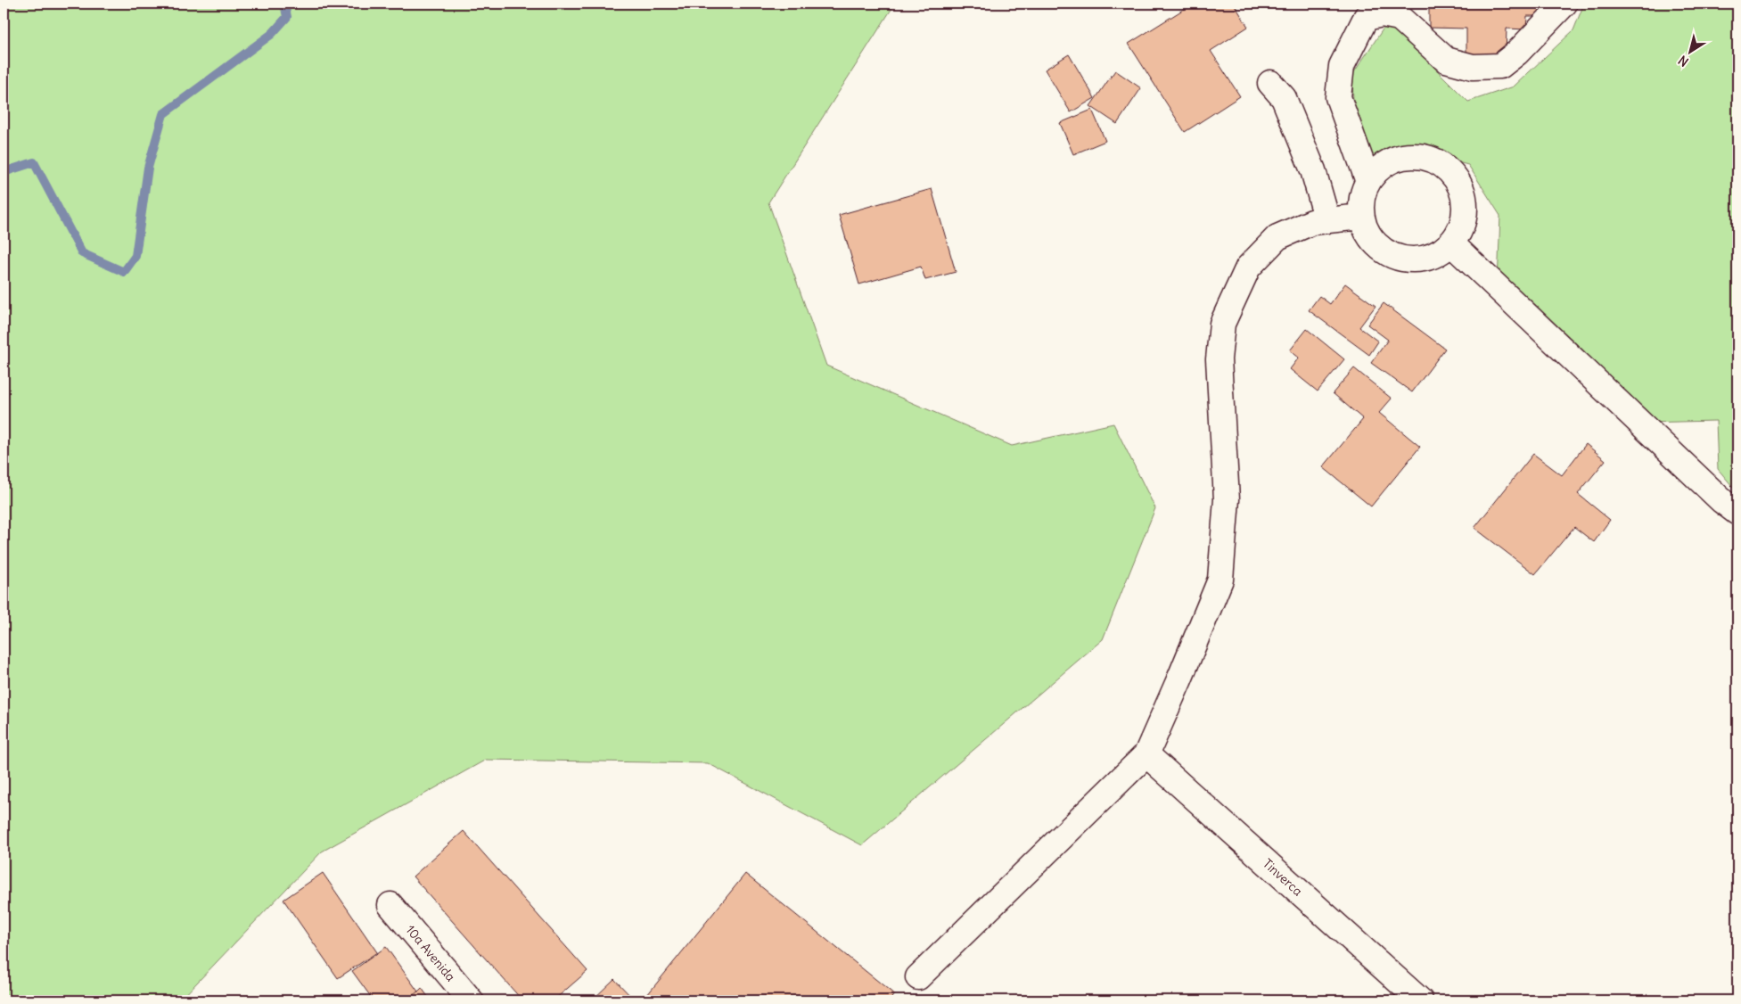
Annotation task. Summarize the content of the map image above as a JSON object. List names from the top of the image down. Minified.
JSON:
{"streets":{"street":["Tinverca","10a Avenida"]},"north":"bottom left"}
